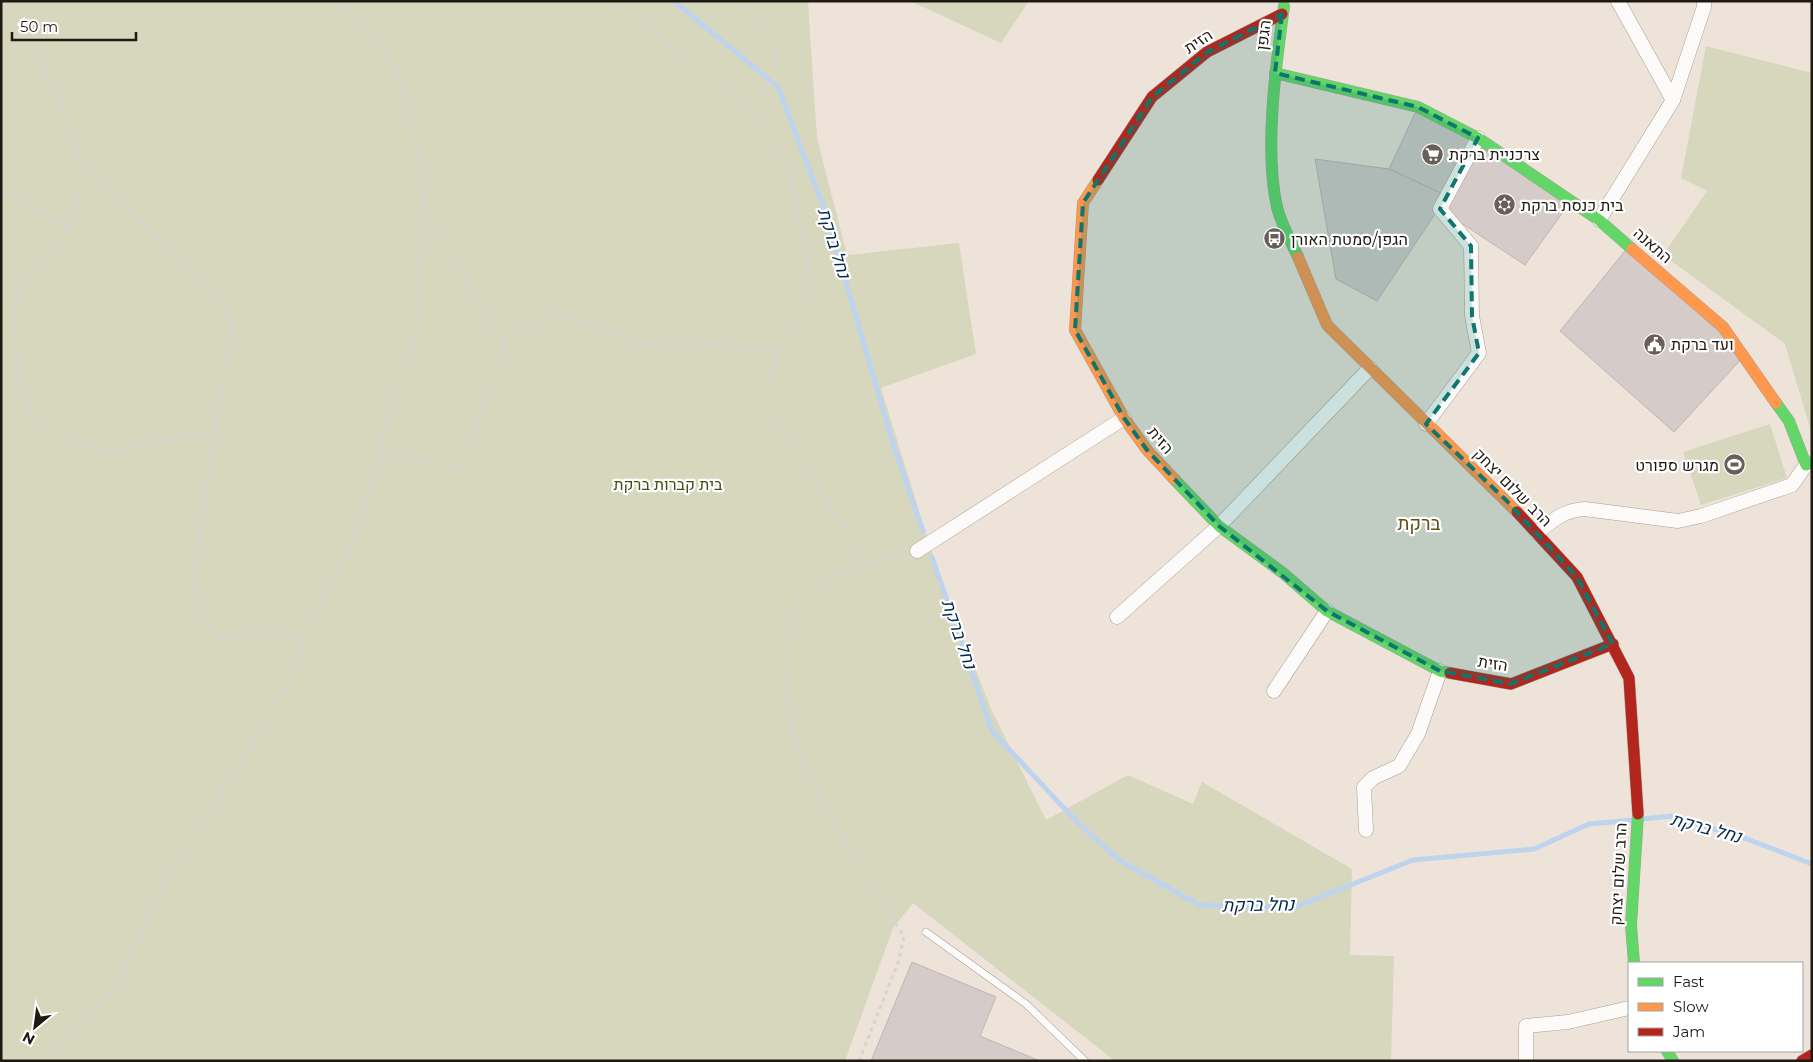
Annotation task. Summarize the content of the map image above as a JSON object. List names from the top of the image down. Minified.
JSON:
{"streets":{"street":["הגפן","הזית","התאנה","הרב שלום יצחק"]},"crossings":[["הגפן","הזית"],["הגפן","התאנה"],["הגפן","הרב שלום יצחק"],["הזית","הרב שלום יצחק"],["התאנה","הרב שלום יצחק"]],"districts":["ברקת"],"water":["נחל ברקת"],"parks":["בית קברות ברקת"],"places":{"supermarket":["צרכניית ברקת"],"synagogue":["בית כנסת ברקת"],"bus stop":["הגפן/סמטת האורן"],"public building":["ועד ברקת"],"sports":["מגרש ספורט"]},"legend":["Fast","Slow","Jam"],"scale_bar":"50 m","north":"bottom left"}
